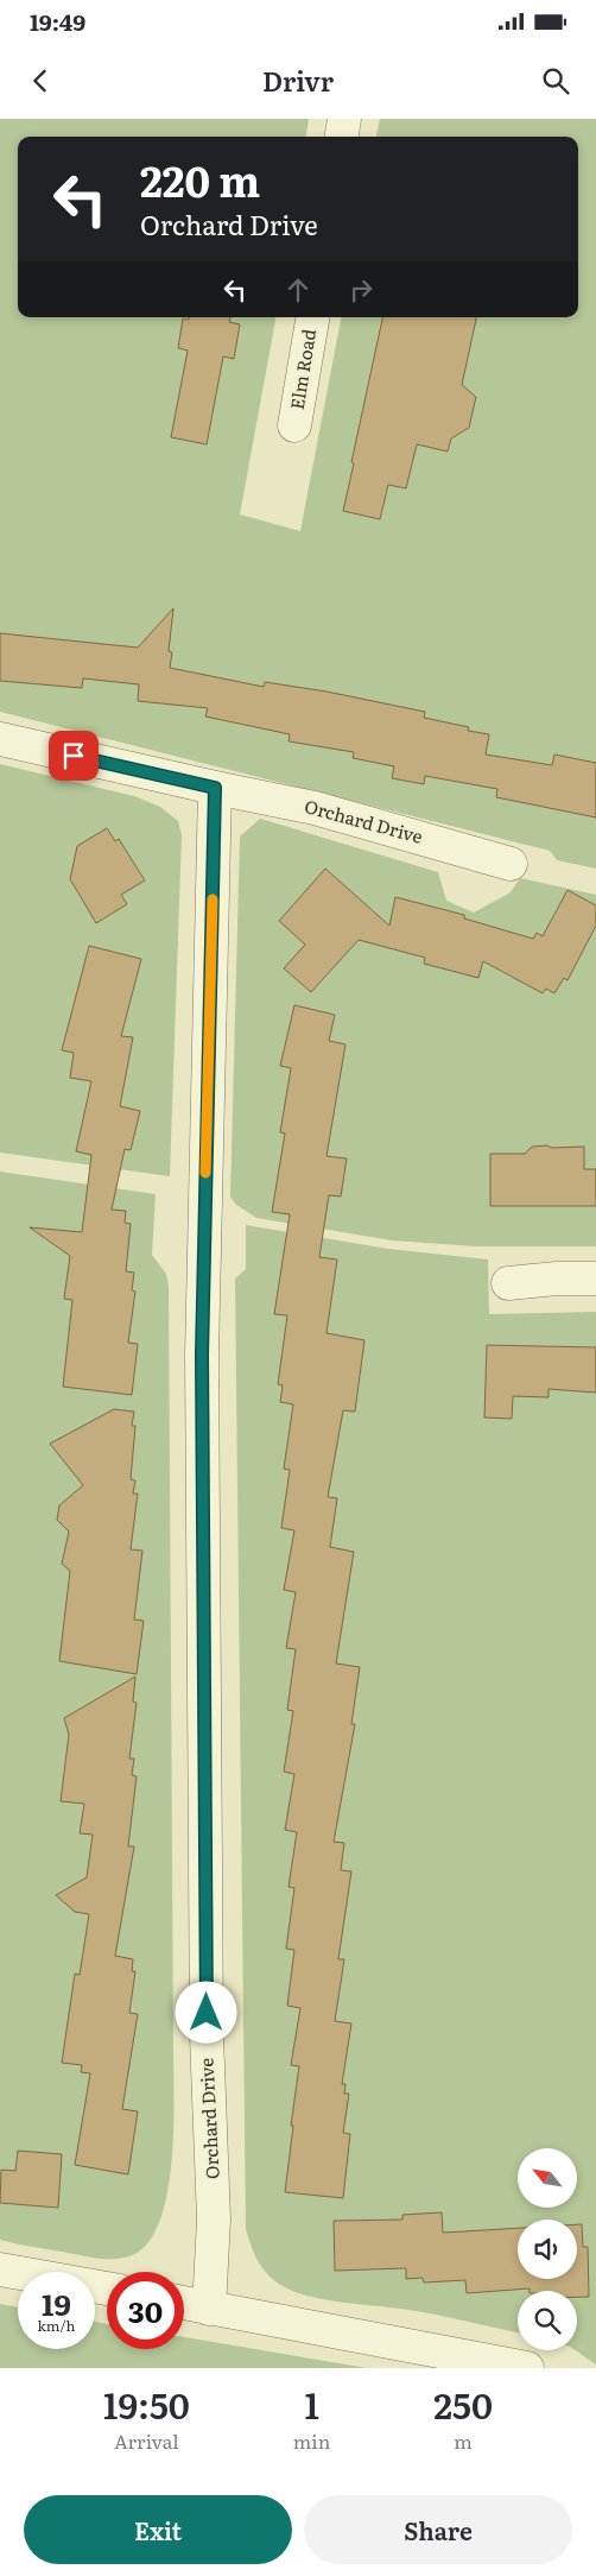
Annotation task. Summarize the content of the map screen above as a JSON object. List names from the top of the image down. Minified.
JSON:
{"streets":{"street":["Elm Road","Orchard Drive"]},"north":"top left","page":{"status":"19:49","header":"Drivr","turn":["220 m","Orchard Drive"],"speed":"19 km/h","limit":"30","eta":["19:50","Arrival","1","min","250","m"],"buttons":["Exit","Share"]}}
